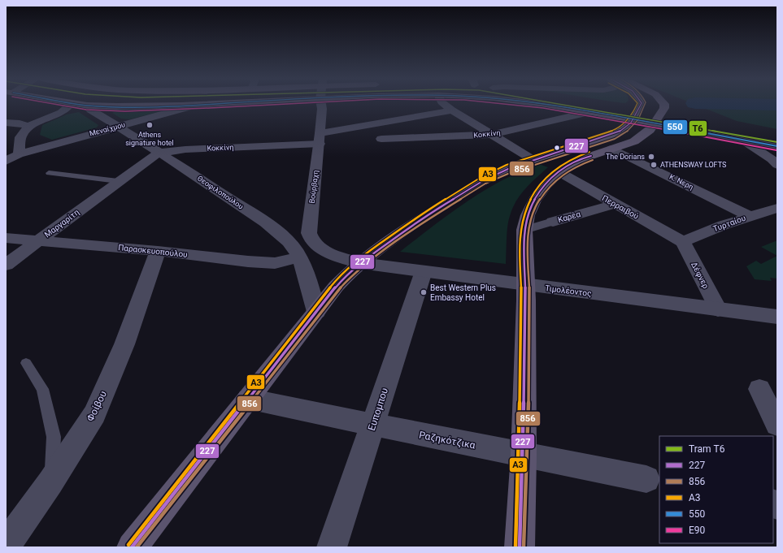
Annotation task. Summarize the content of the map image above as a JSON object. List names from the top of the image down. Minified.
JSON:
{"streets":{"street":["Μεναίχμου","Κοκκίνη","Κ. Νερη","Βούρβαχη","Θεοφιλοπούλου","Περραιβού","Καρέα","Μαργαρίτη","Τυρταίου","Παρασκευοπούλου","Δέφνερ","Τιμολέοντος","Φοίβου","Ευπομπου","Ραζηκότζικα"]},"crossings":[["Μεναίχμου","Θεοφιλοπούλου"],["Κοκκίνη","Βούρβαχη"],["Κοκκίνη","Θεοφιλοπούλου"],["Κοκκίνη","Μαργαρίτη"],["Κ. Νερη","Τυρταίου"],["Βούρβαχη","Τιμολέοντος"],["Θεοφιλοπούλου","Μαργαρίτη"],["Θεοφιλοπούλου","Παρασκευοπούλου"],["Περραιβού","Καρέα"],["Περραιβού","Τυρταίου"],["Περραιβού","Δέφνερ"],["Μαργαρίτη","Παρασκευοπούλου"],["Τυρταίου","Δέφνερ"],["Παρασκευοπούλου","Φοίβου"],["Δέφνερ","Τιμολέοντος"],["Τιμολέοντος","Ευπομπου"],["Ευπομπου","Ραζηκότζικα"]],"places":["Athens signature hotel","The Dorians","ATHENSWAY LOFTS","Best Western Plus Embassy Hotel"],"lines":["tram line Τ6","transit line 227","transit line 856","transit line Α3","transit line 550","transit line Ε90"],"legend":["Tram Τ6","227","856","Α3","550","Ε90"]}
